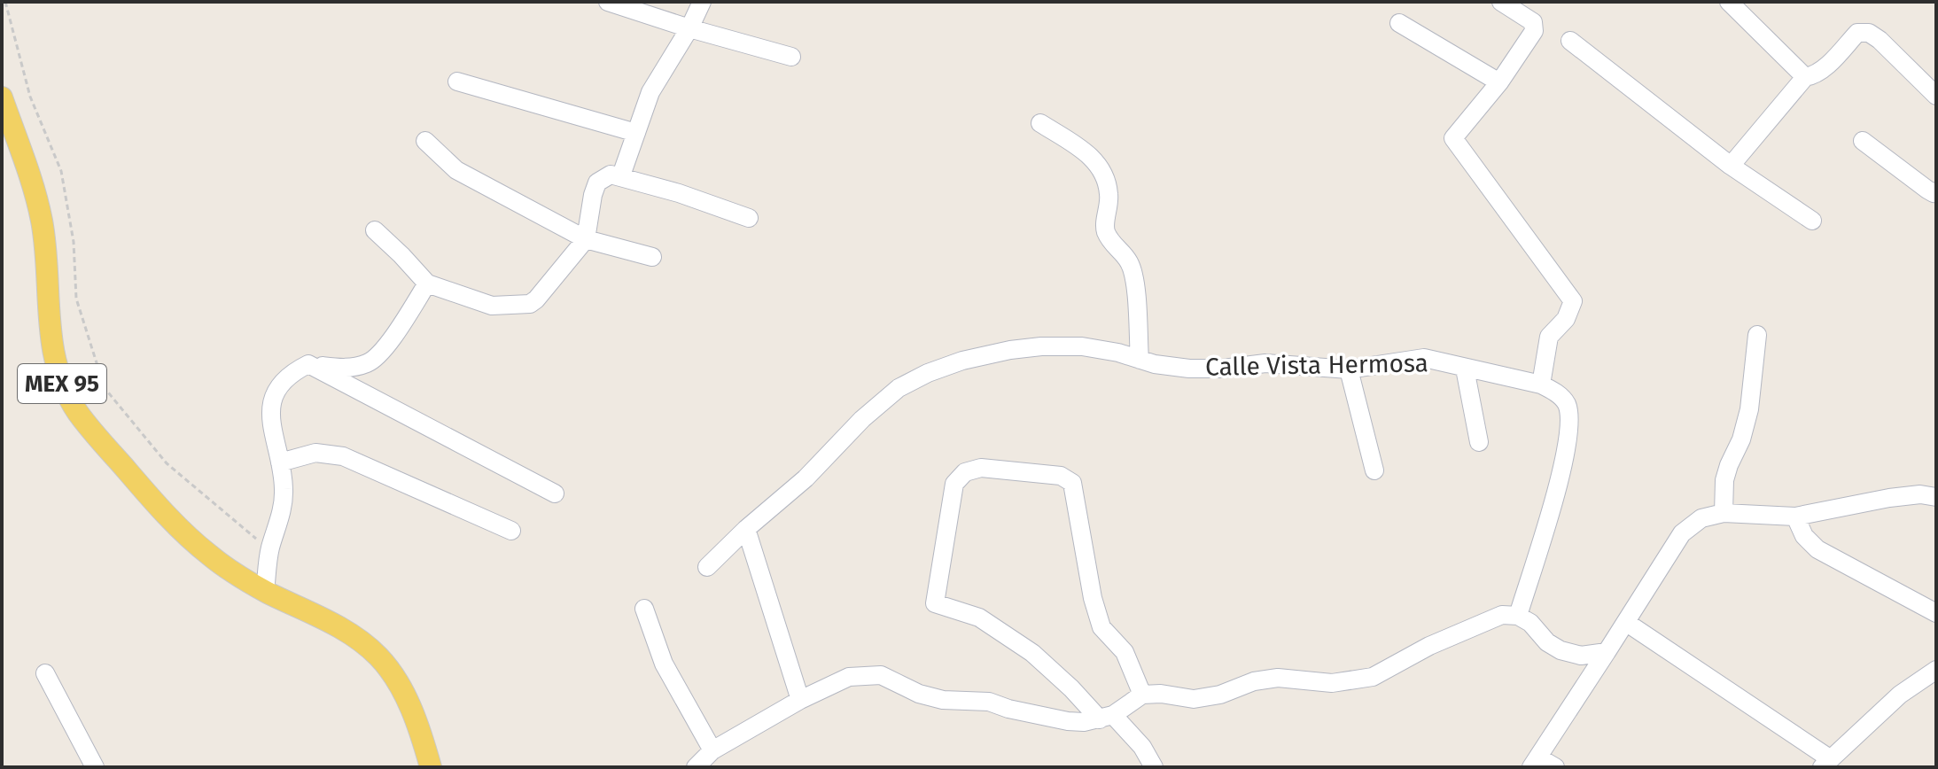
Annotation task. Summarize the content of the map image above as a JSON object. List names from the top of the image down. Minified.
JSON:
{"streets":{"main road":["MEX 95"],"street":["Calle Vista Hermosa"]}}
